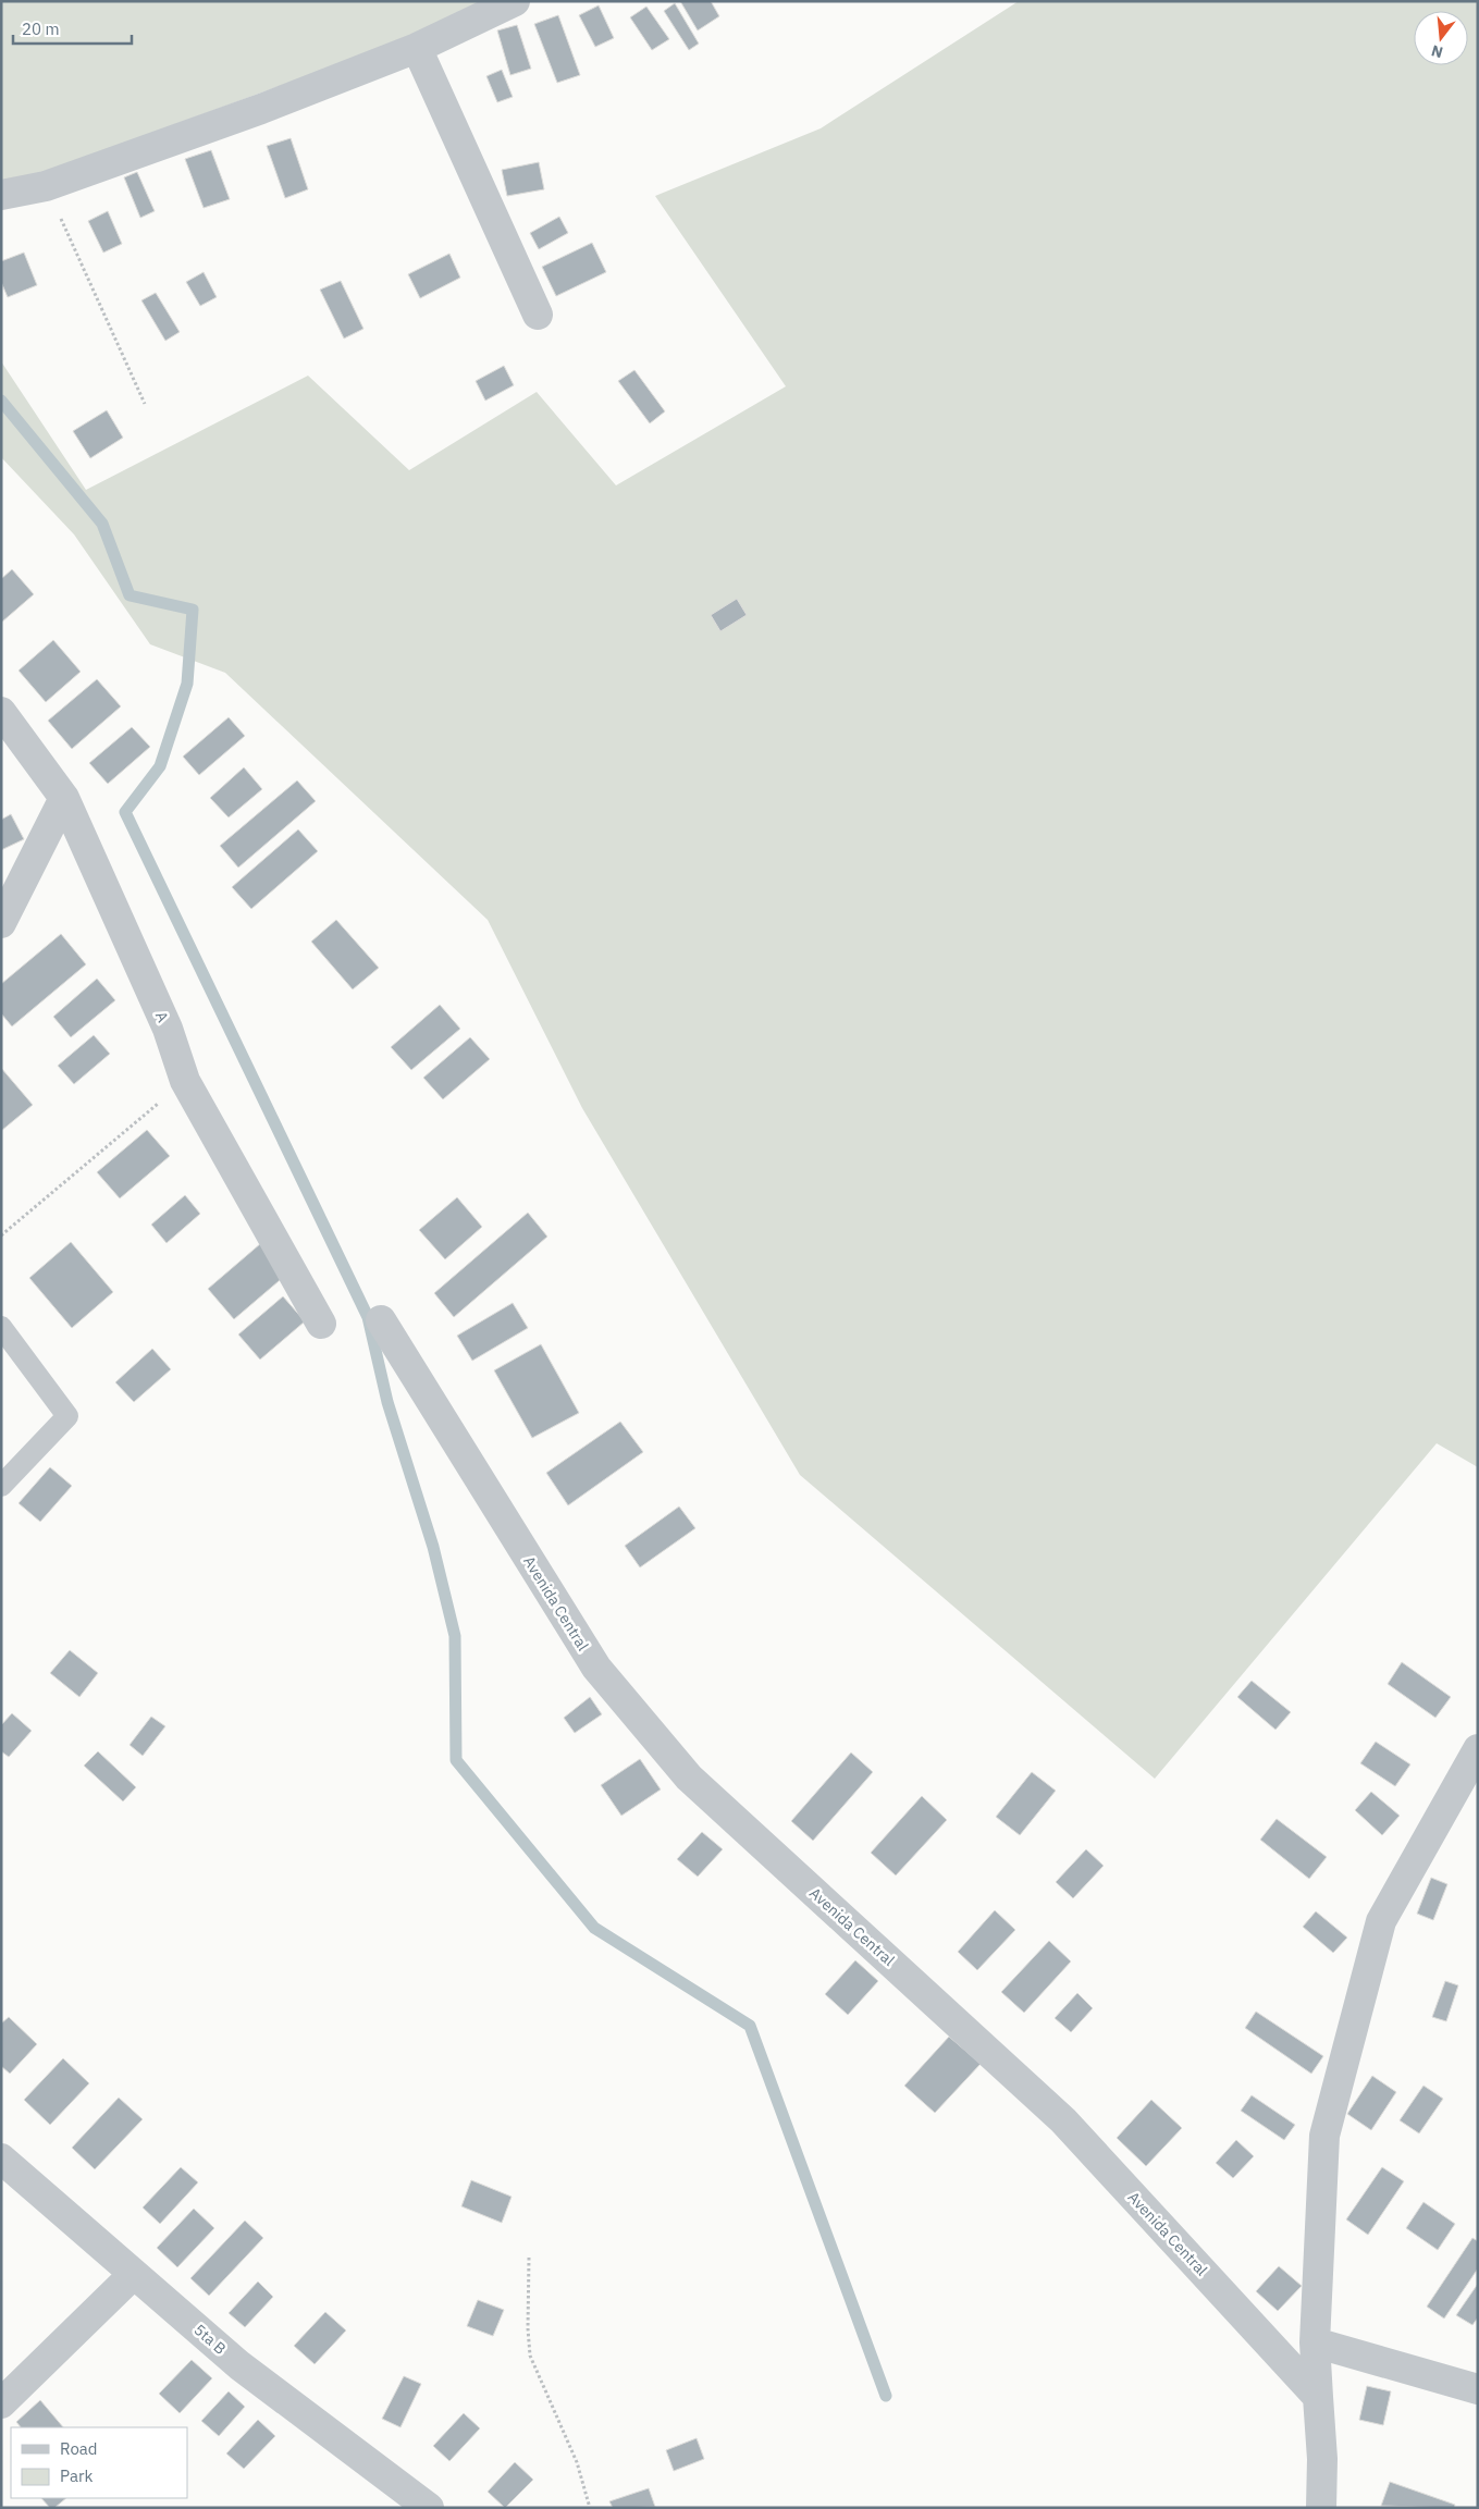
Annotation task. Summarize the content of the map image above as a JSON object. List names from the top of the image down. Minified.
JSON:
{"streets":{"street":["A","Avenida Central","5ta B"]},"legend":["Road","Park"],"scale_bar":"20 m","north":"bottom"}
